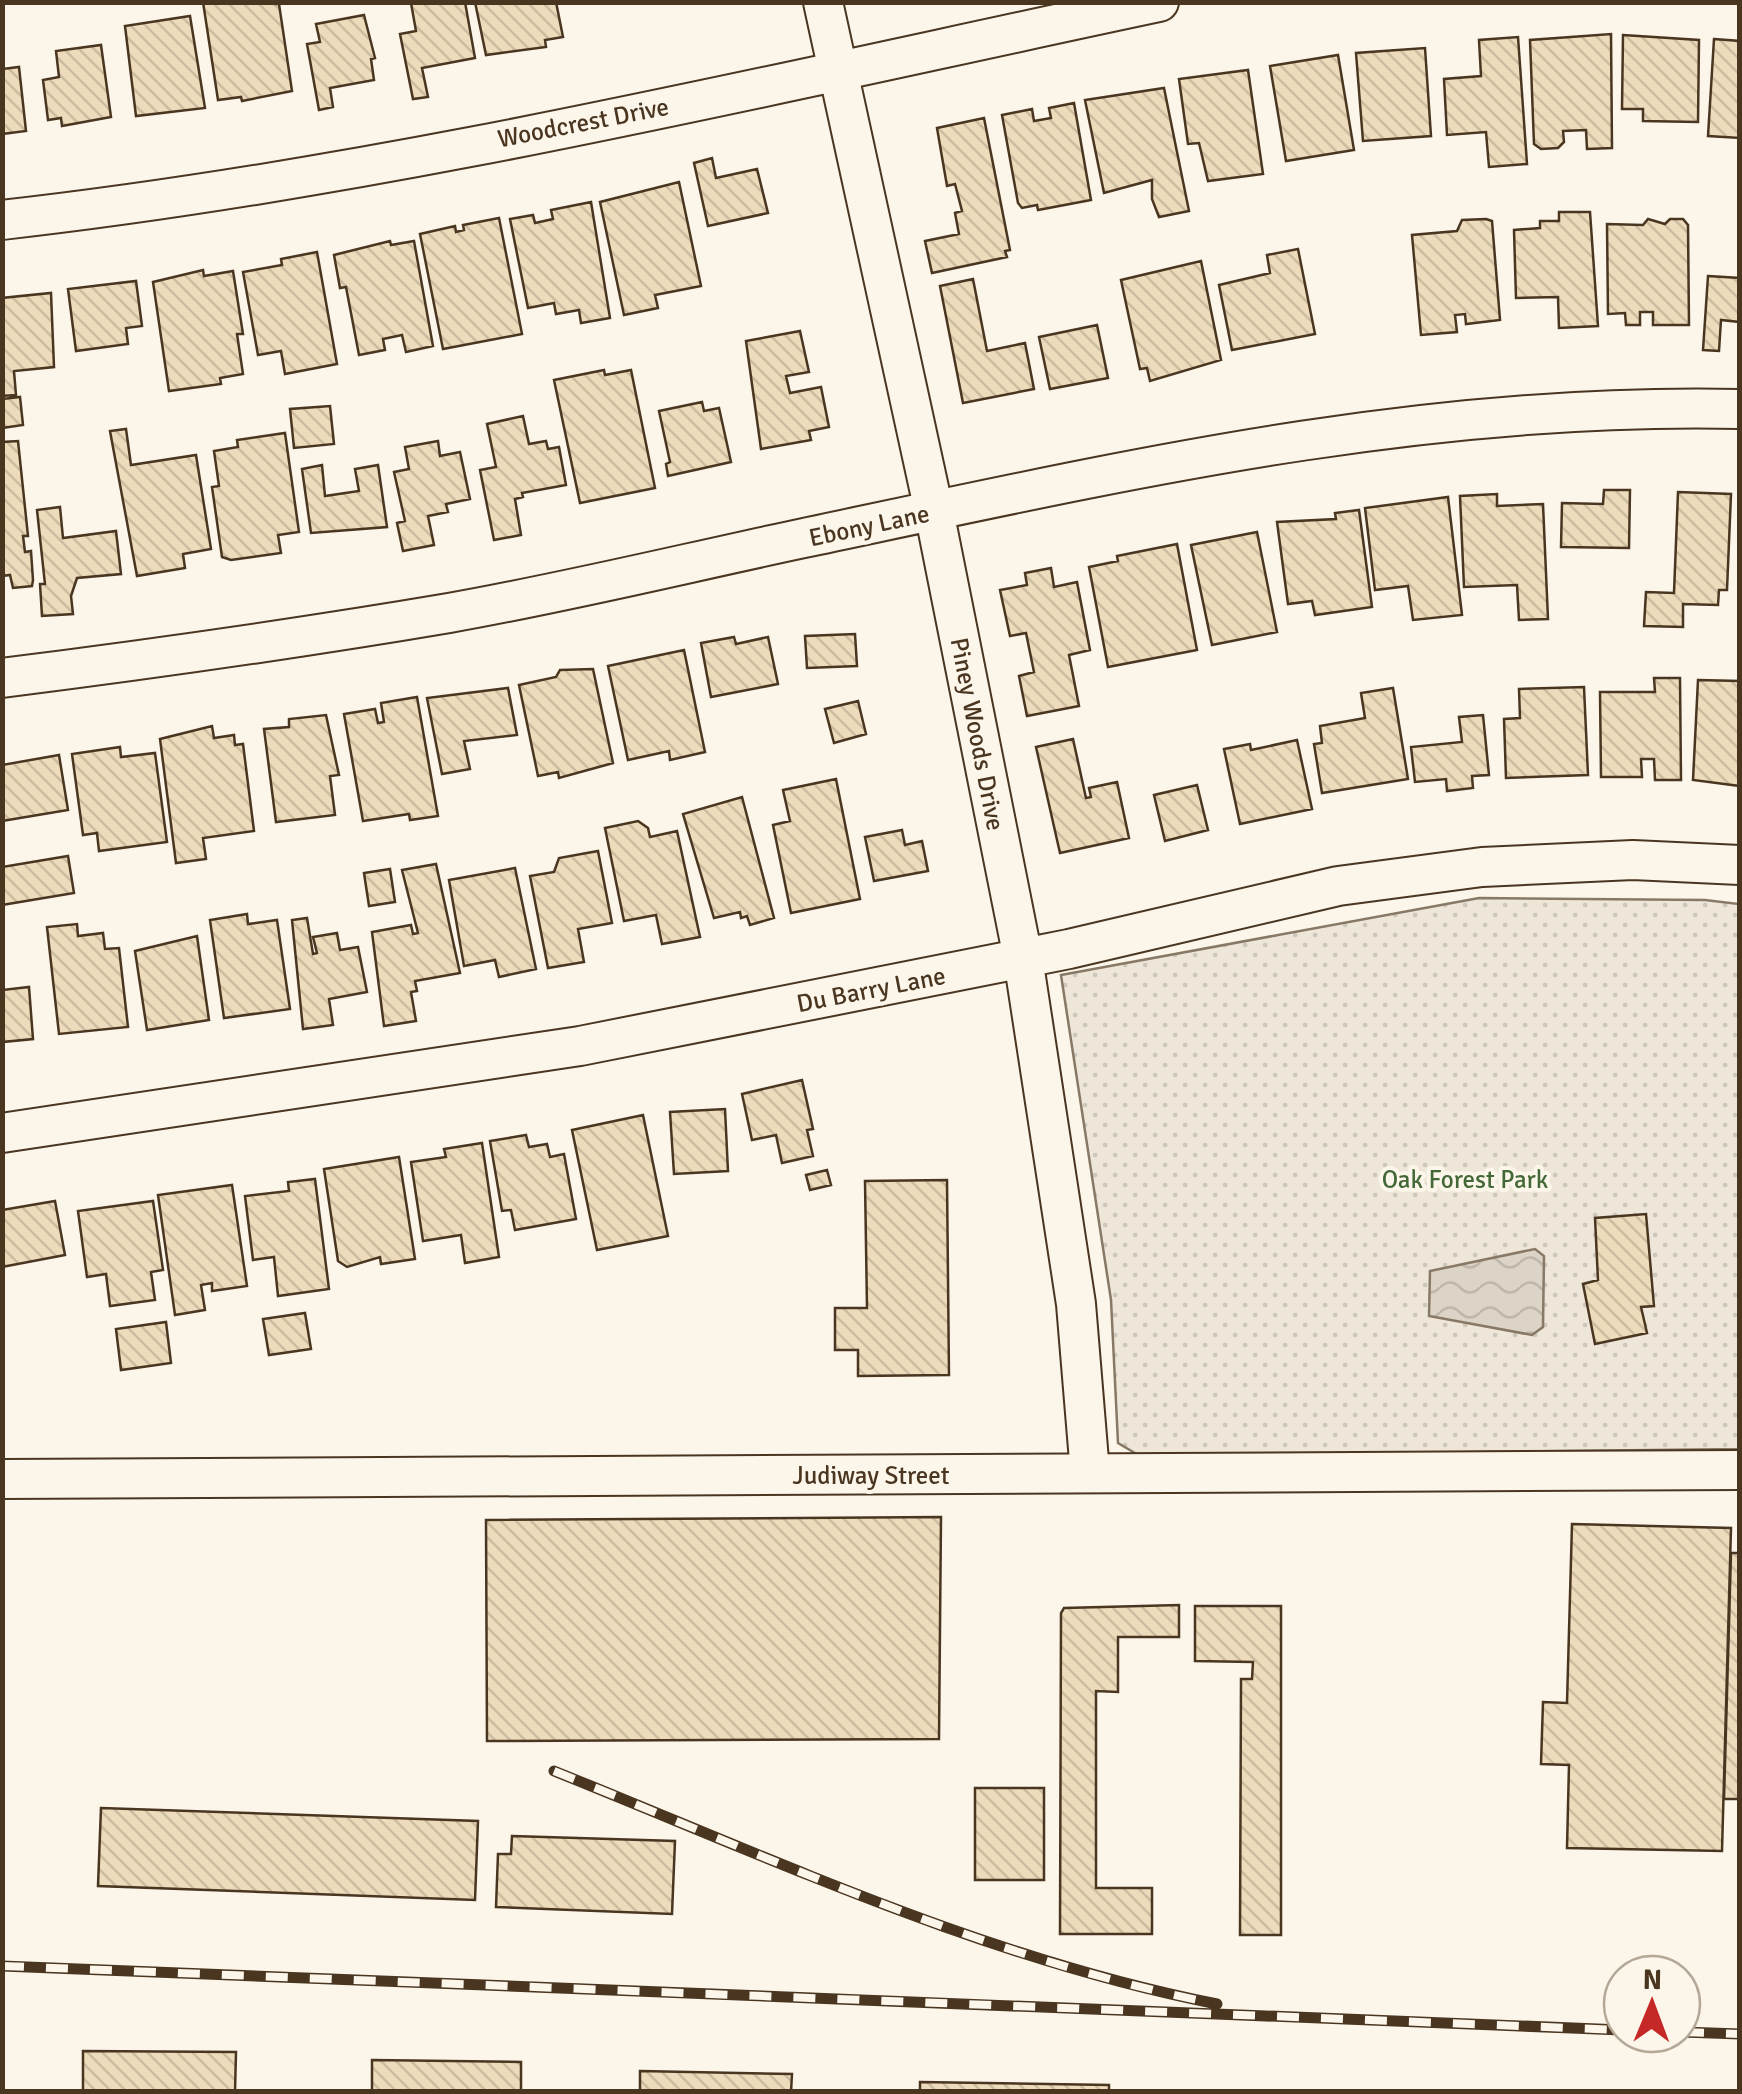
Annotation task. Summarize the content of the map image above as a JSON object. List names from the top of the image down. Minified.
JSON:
{"streets":{"street":["Woodcrest Drive","Ebony Lane","Piney Woods Drive","Du Barry Lane","Judiway Street"]},"crossings":[["Woodcrest Drive","Piney Woods Drive"],["Ebony Lane","Piney Woods Drive"],["Piney Woods Drive","Du Barry Lane"],["Piney Woods Drive","Judiway Street"]],"parks":["Oak Forest Park"],"north":"top"}
